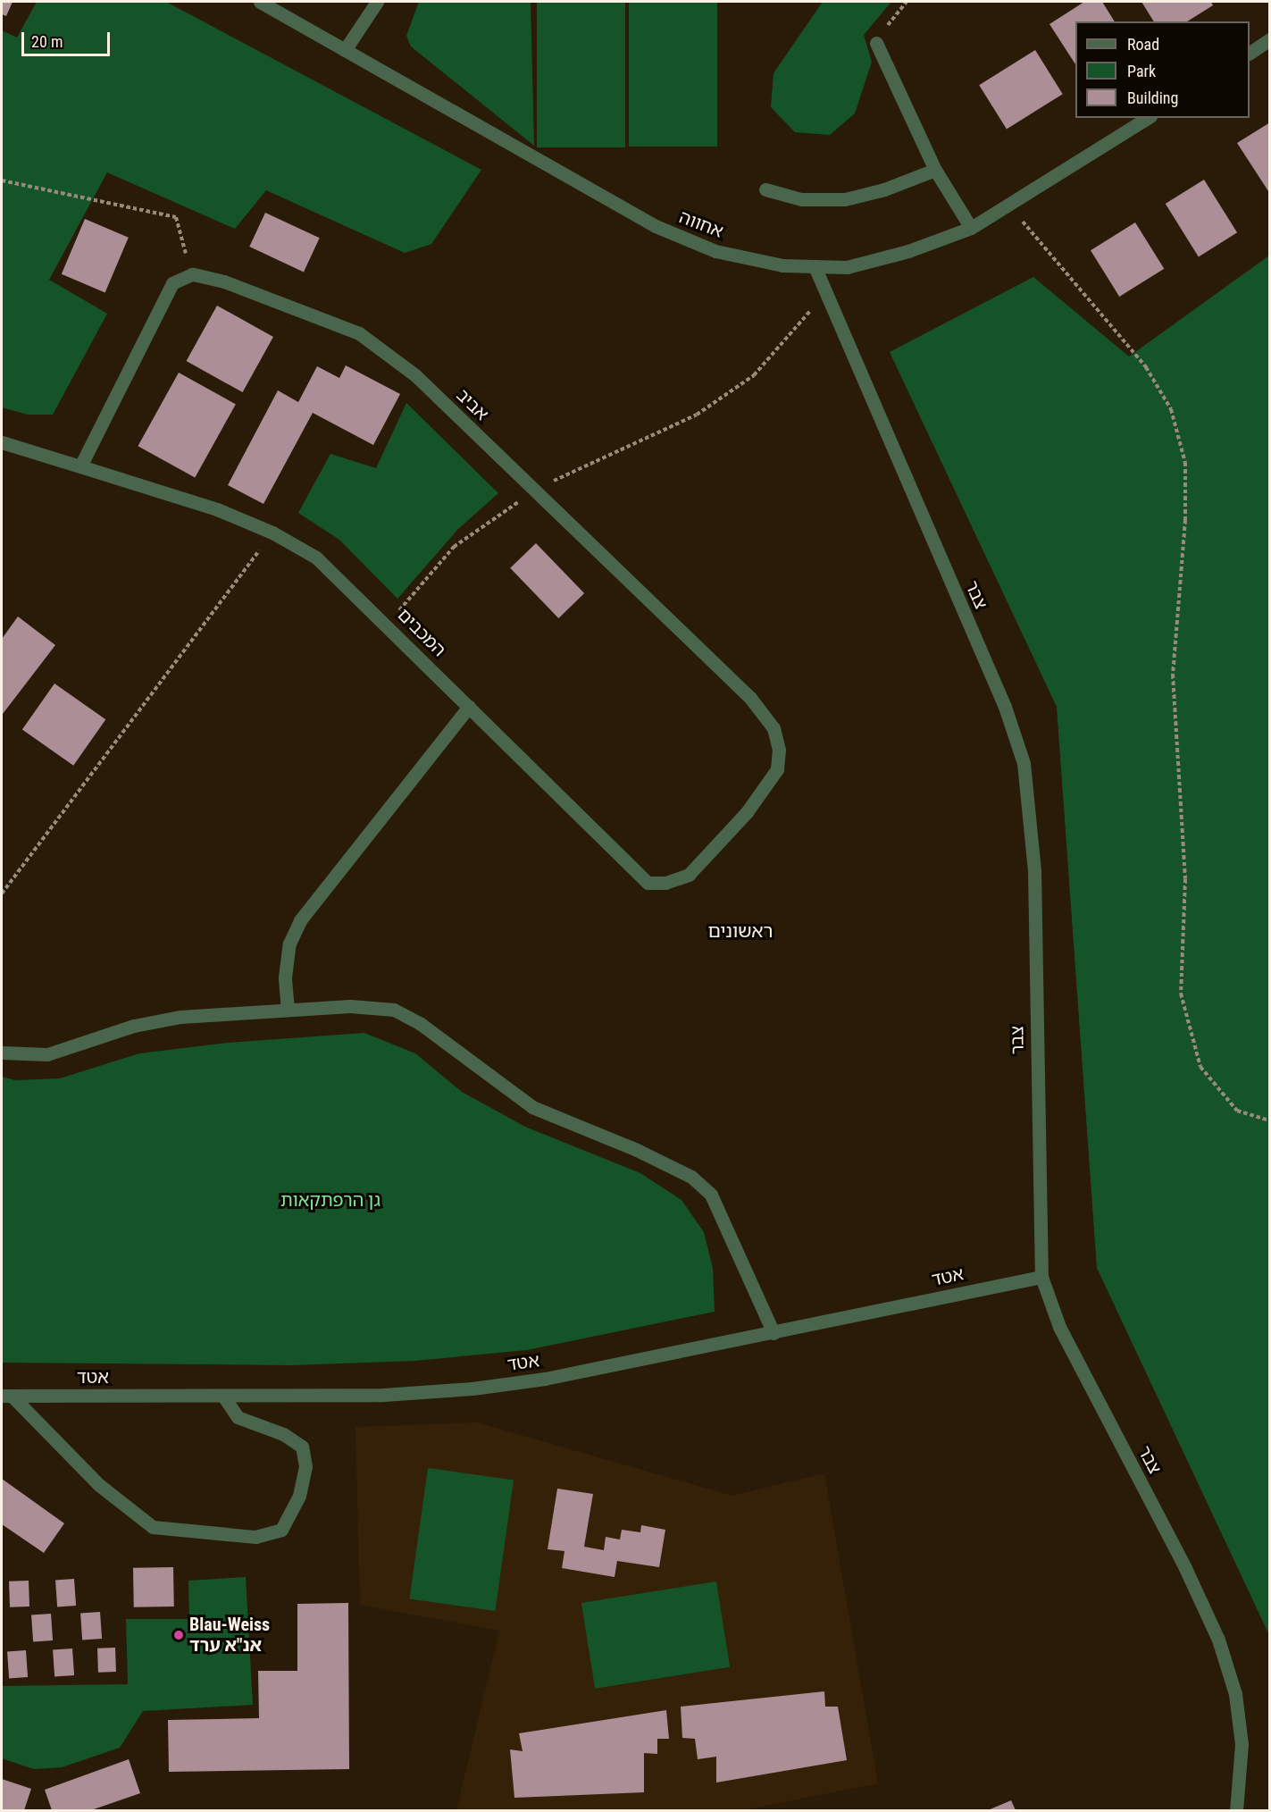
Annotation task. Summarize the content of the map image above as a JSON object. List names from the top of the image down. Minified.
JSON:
{"streets":{"street":["אחווה","אביב","צבר","המכבים","אטד"]},"crossings":[["אחווה","צבר"],["אביב","המכבים"],["צבר","אטד"]],"districts":["ראשונים"],"parks":["גן הרפתקאות"],"places":["Blau-Weiss אנ\"א ערד"],"legend":["Road","Park","Building"],"scale_bar":"20 m"}
